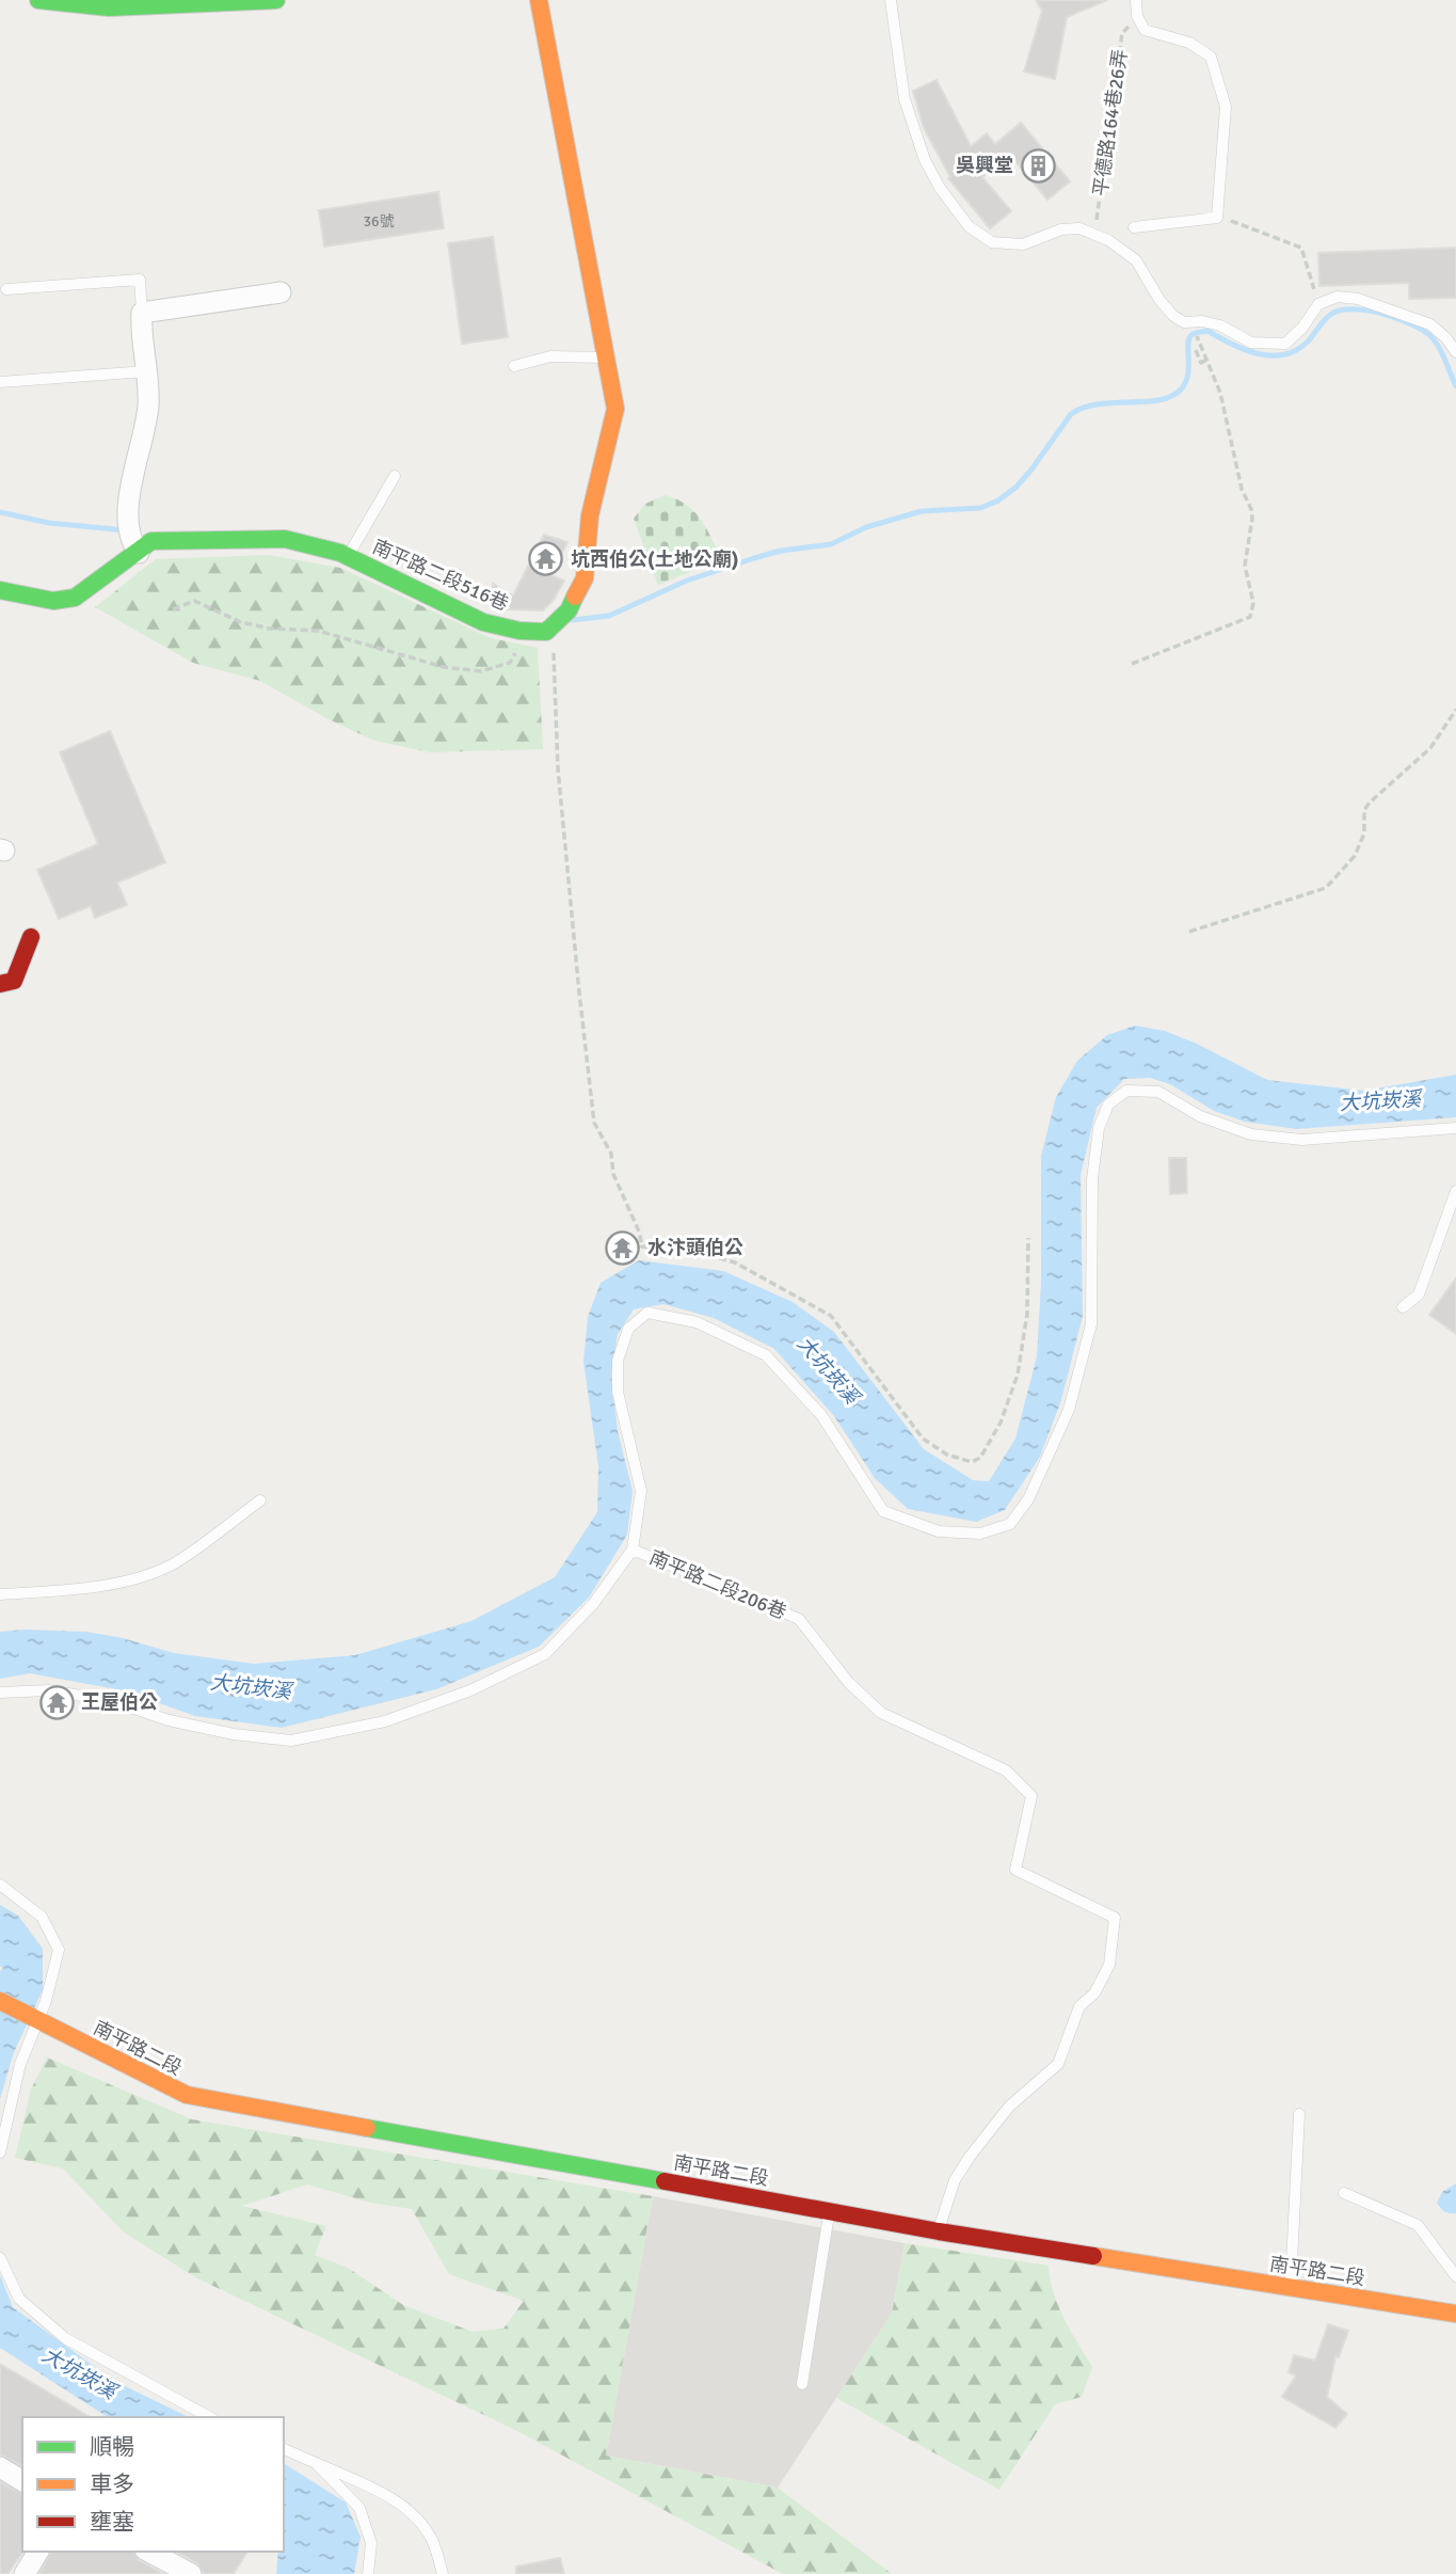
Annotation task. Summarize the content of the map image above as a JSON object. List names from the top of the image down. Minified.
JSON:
{"streets":{"street":["南平路二段516巷","南平路二段"],"lane":["南平路二段206巷"],"path":["平德路164巷26弄"]},"crossings":[["南平路二段206巷","南平路二段"]],"water":["大坑崁溪"],"places":{"building":["吳興堂"],"temple":["坑西伯公(土地公廟)","水汴頭伯公","王屋伯公"]},"house_numbers":["36號"],"legend":["順暢","車多","壅塞"]}
